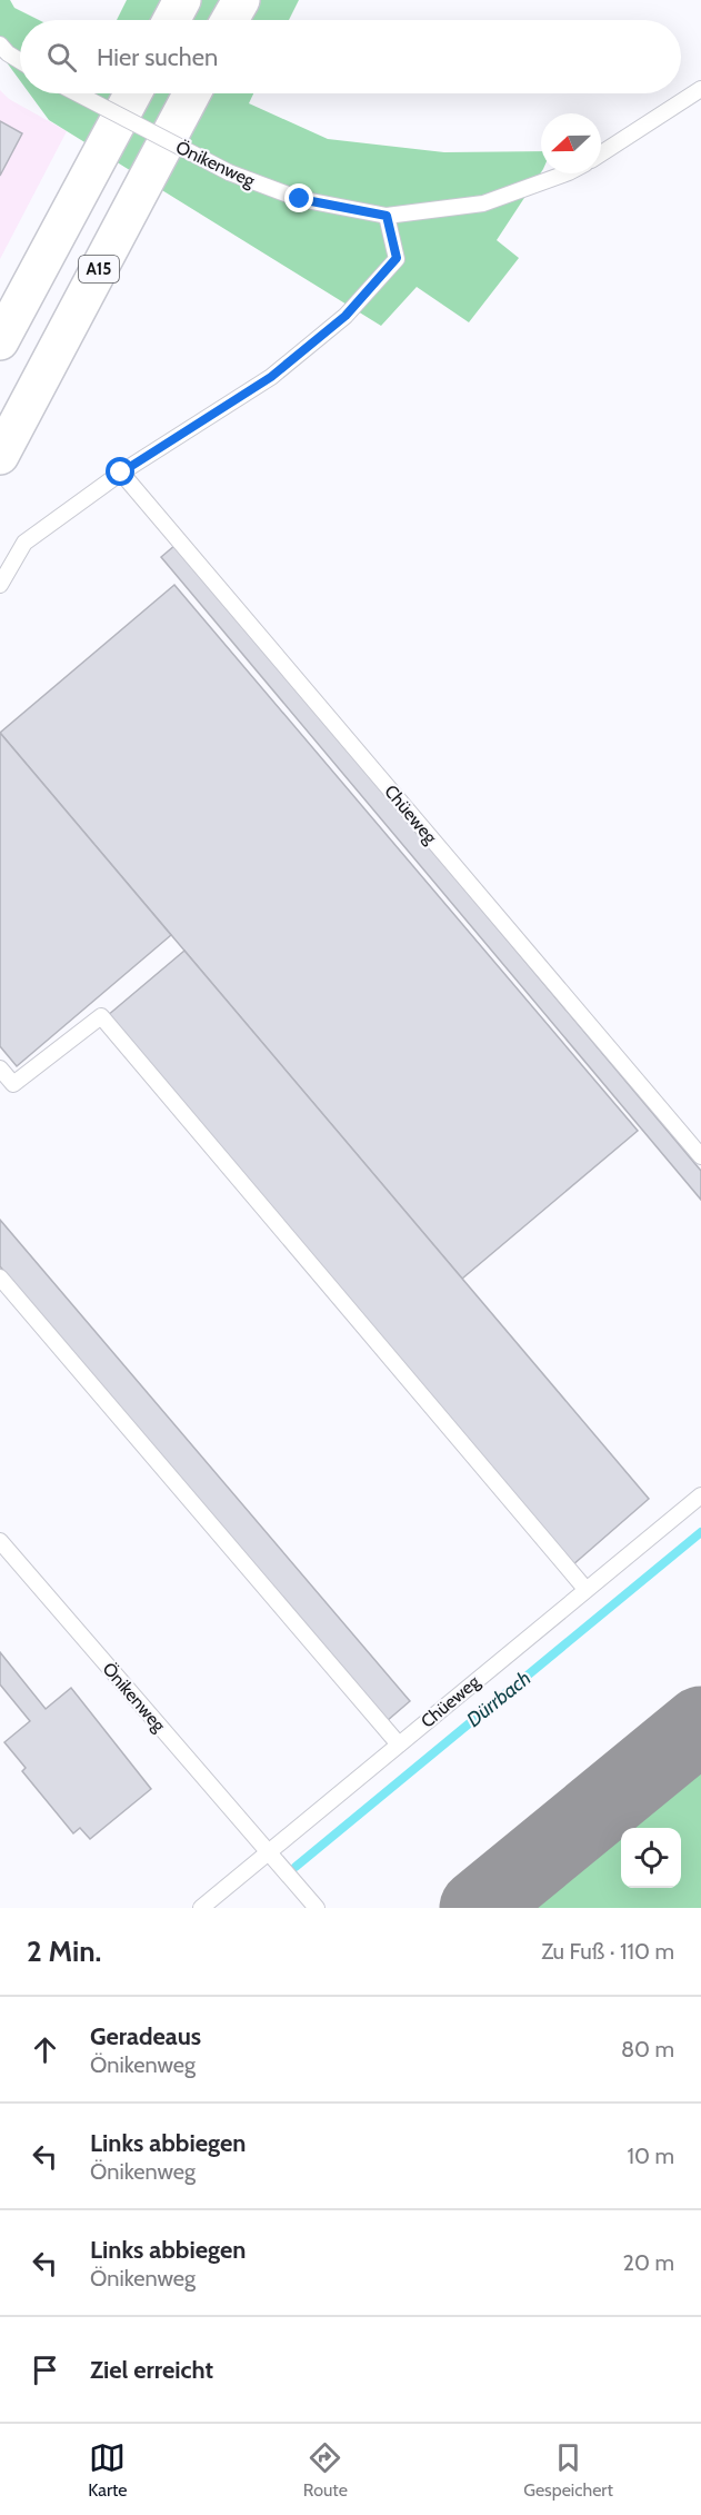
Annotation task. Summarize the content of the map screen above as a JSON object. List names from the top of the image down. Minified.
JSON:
{"streets":{"highway":["A15"],"lane":["Önikenweg","Chüeweg"]},"crossings":[["Önikenweg","Chüeweg"]],"water":["Dürrbach"],"north":"left","page":{"search":"Hier suchen","heading":["2 Min.","Zu Fuß · 110 m"],"list":[["Geradeaus","Önikenweg","80 m"],["Links abbiegen","Önikenweg","10 m"],["Links abbiegen","Önikenweg","20 m"],"Ziel erreicht"],"nav":["Karte","Route","Gespeichert"]}}
